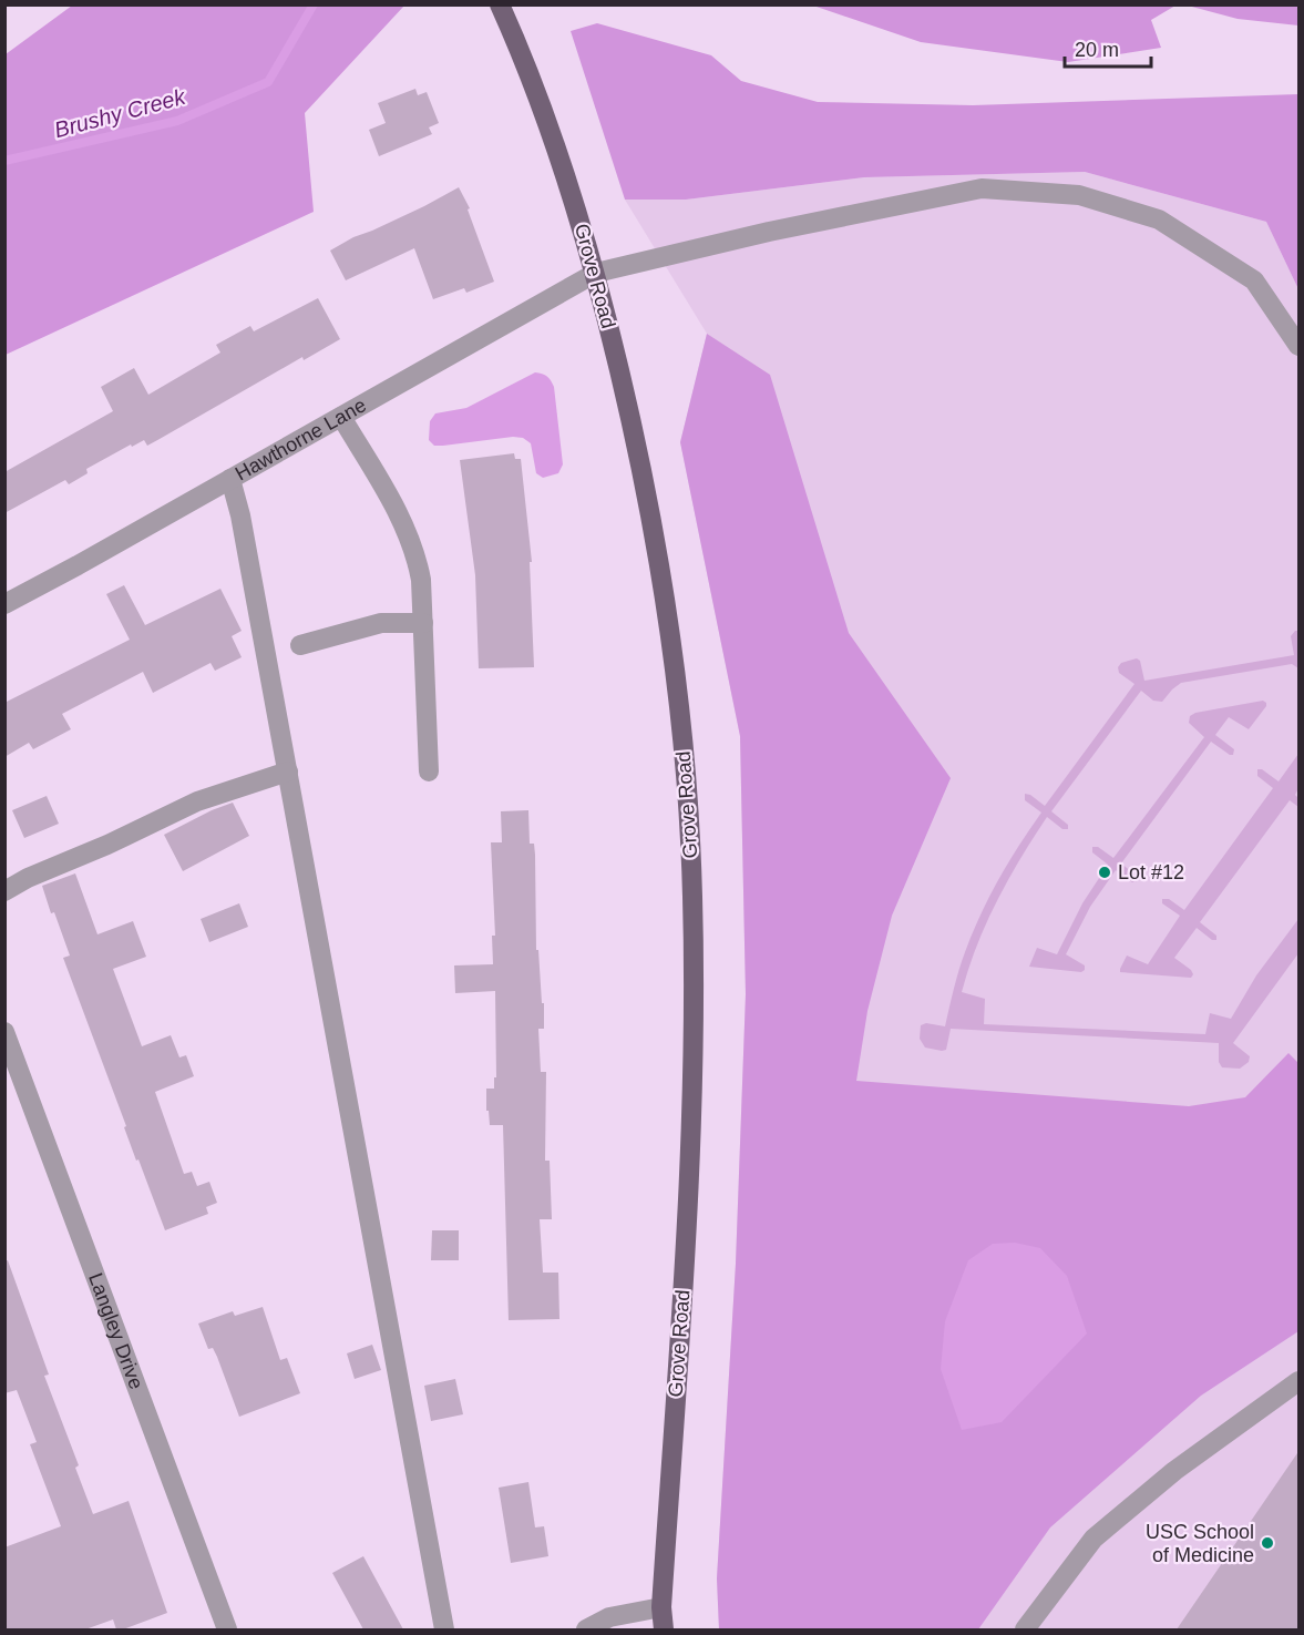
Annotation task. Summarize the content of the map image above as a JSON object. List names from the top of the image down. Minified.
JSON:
{"streets":{"main road":["Grove Road"],"street":["Hawthorne Lane","Langley Drive"]},"crossings":[["Grove Road","Hawthorne Lane"]],"water":["Brushy Creek"],"places":["Lot #12","USC School of Medicine"],"scale_bar":"20 m"}
